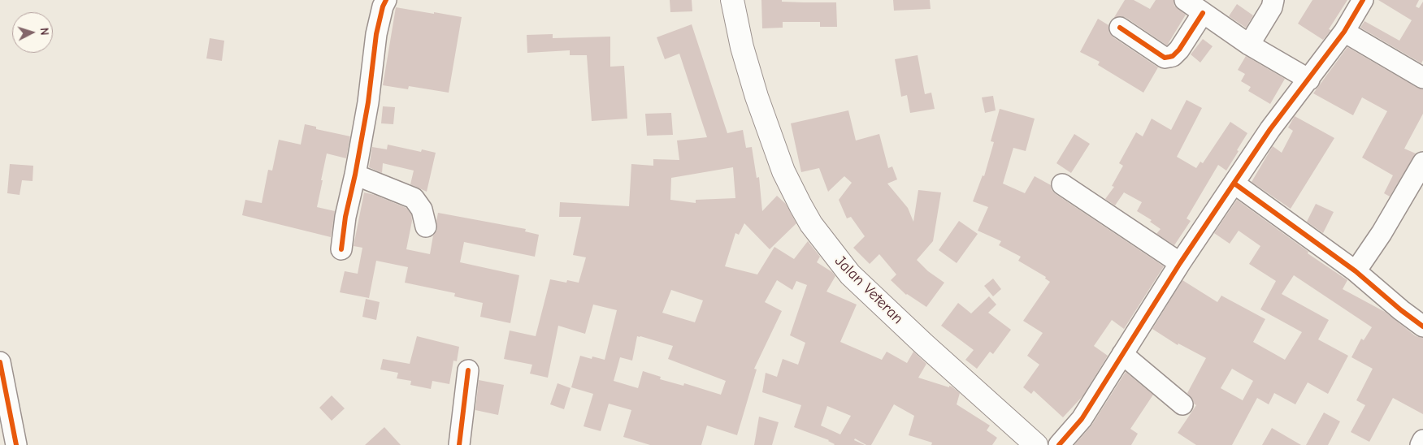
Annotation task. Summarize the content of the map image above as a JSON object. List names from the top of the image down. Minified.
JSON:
{"streets":{"highway":["Jalan Veteran"]},"north":"right"}
